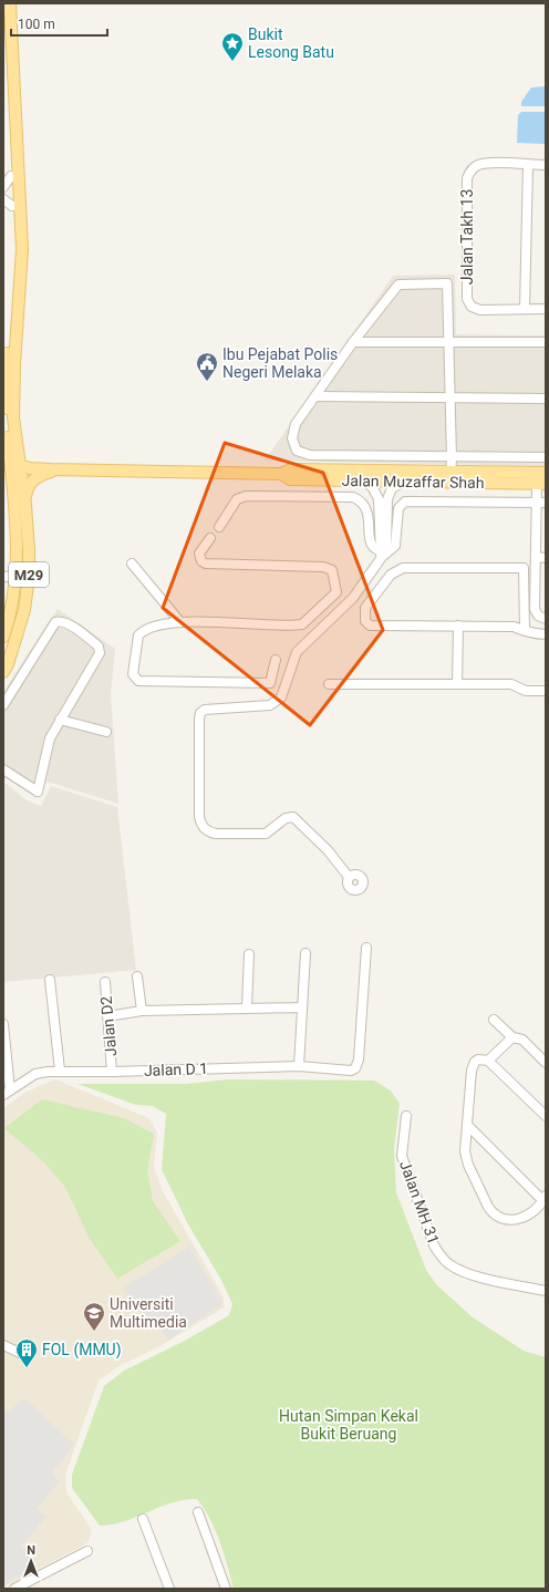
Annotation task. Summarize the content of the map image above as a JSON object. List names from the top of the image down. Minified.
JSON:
{"streets":{"main road":["Jalan Muzaffar Shah","M29"],"street":["Jalan Takh 13","Jalan D2","Jalan D 1","Jalan MH 31"]},"crossings":[["Jalan Muzaffar Shah","M29"],["Jalan D2","Jalan D 1"]],"parks":["Hutan Simpan Kekal Bukit Beruang"],"places":{"place":["Bukit Lesong Batu"],"public building":["Ibu Pejabat Polis Negeri Melaka"],"school or university":["Universiti Multimedia"],"building":["FOL (MMU)"]},"scale_bar":"100 m","north":"top"}
